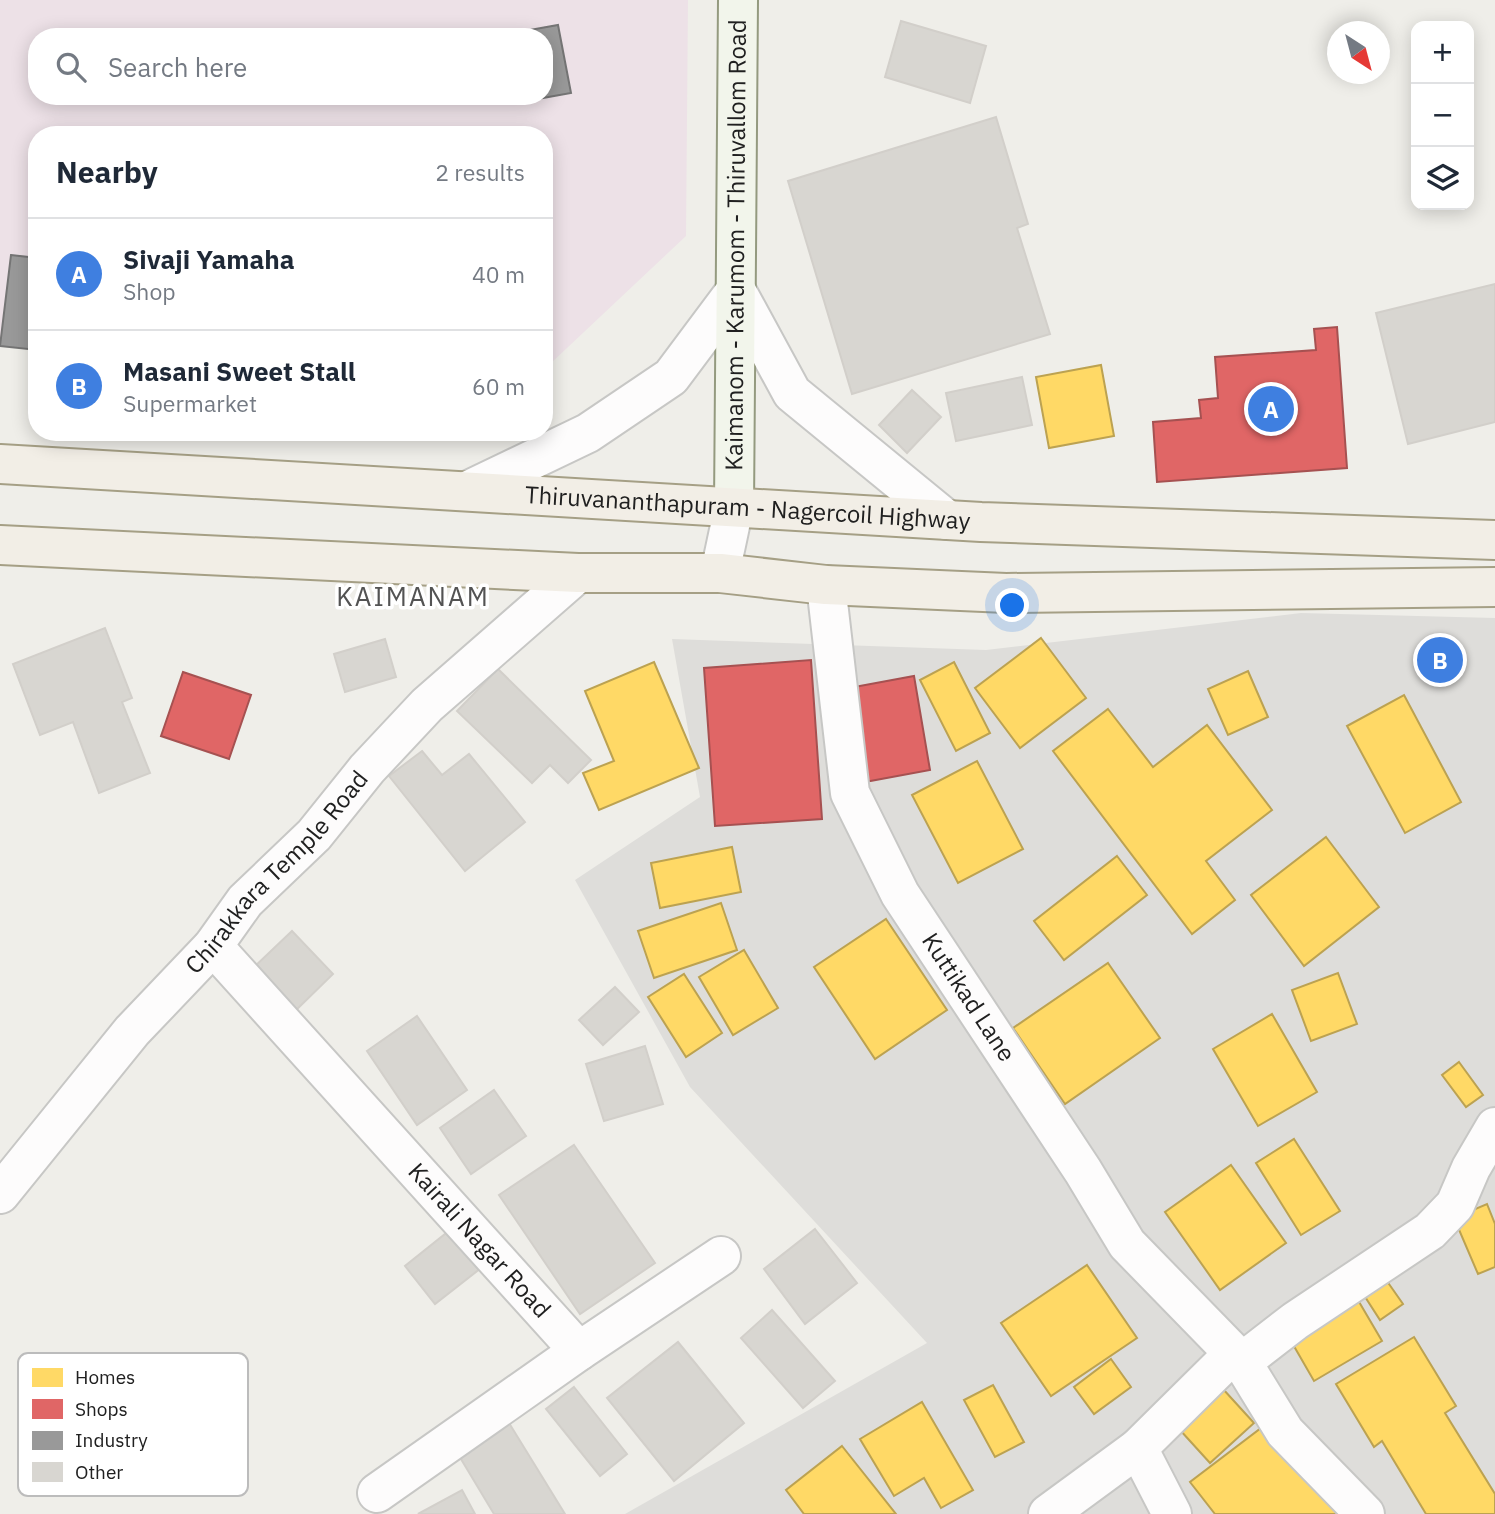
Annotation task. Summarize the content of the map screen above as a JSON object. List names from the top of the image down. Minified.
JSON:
{"streets":{"main road":["Kaimanom - Karumom - Thiruvallom Road","Thiruvananthapuram - Nagercoil Highway"],"street":["Chirakkara Temple Road","Kuttikad Lane","Kairali Nagar Road"]},"crossings":[["Kaimanom - Karumom - Thiruvallom Road","Thiruvananthapuram - Nagercoil Highway"],["Chirakkara Temple Road","Kairali Nagar Road"]],"districts":["KAIMANAM"],"legend":["Homes","Shops","Industry","Other"],"north":"bottom right","page":{"map_buttons":["+","−"],"search":"Search here","heading":["Nearby","2 results"],"list":[{"mark":"A","name":"Sivaji Yamaha","note":"Shop","value":"40 m"},{"mark":"B","name":"Masani Sweet Stall","note":"Supermarket","value":"60 m"}],"pins":["A","B"]}}
